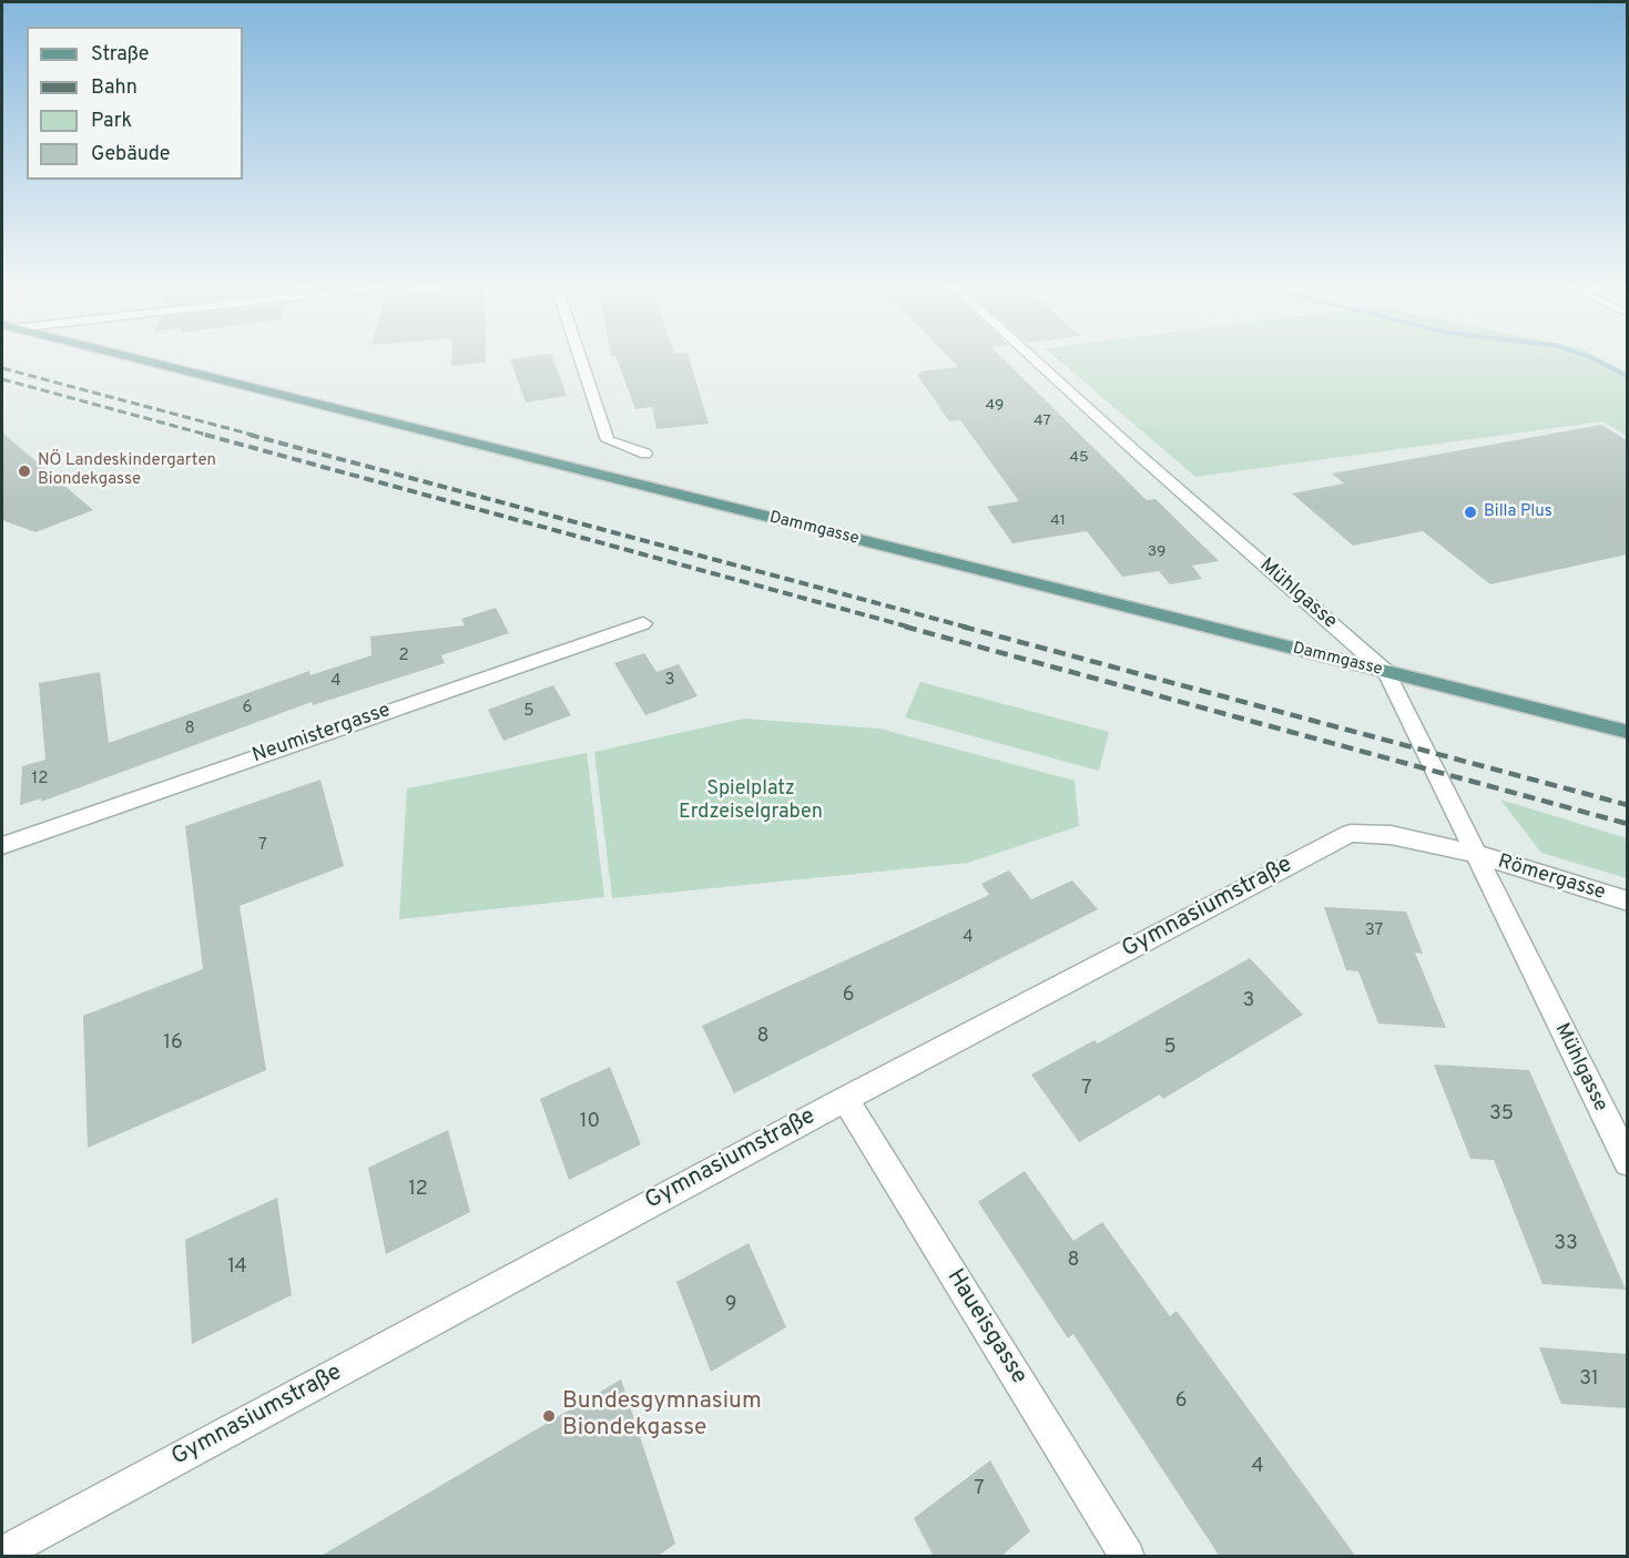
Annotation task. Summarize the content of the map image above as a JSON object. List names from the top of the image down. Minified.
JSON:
{"streets":{"main road":["Dammgasse"],"street":["Mühlgasse","Neumistergasse","Römergasse","Gymnasiumstraße","Haueisgasse"]},"crossings":[["Dammgasse","Mühlgasse"],["Mühlgasse","Römergasse"],["Mühlgasse","Gymnasiumstraße"],["Römergasse","Gymnasiumstraße"],["Gymnasiumstraße","Haueisgasse"]],"parks":["Spielplatz Erdzeiselgraben"],"places":["NÖ Landeskindergarten Biondekgasse","Billa Plus","Bundesgymnasium Biondekgasse"],"house_numbers":["49","47","45","41","39","2","3","4","6","5","8","12","7","37","4","6","3","8","16","5","7","35","10","12","33","8","14","9","31","6","4","7"],"legend":["Straße","Bahn","Park","Gebäude"]}
